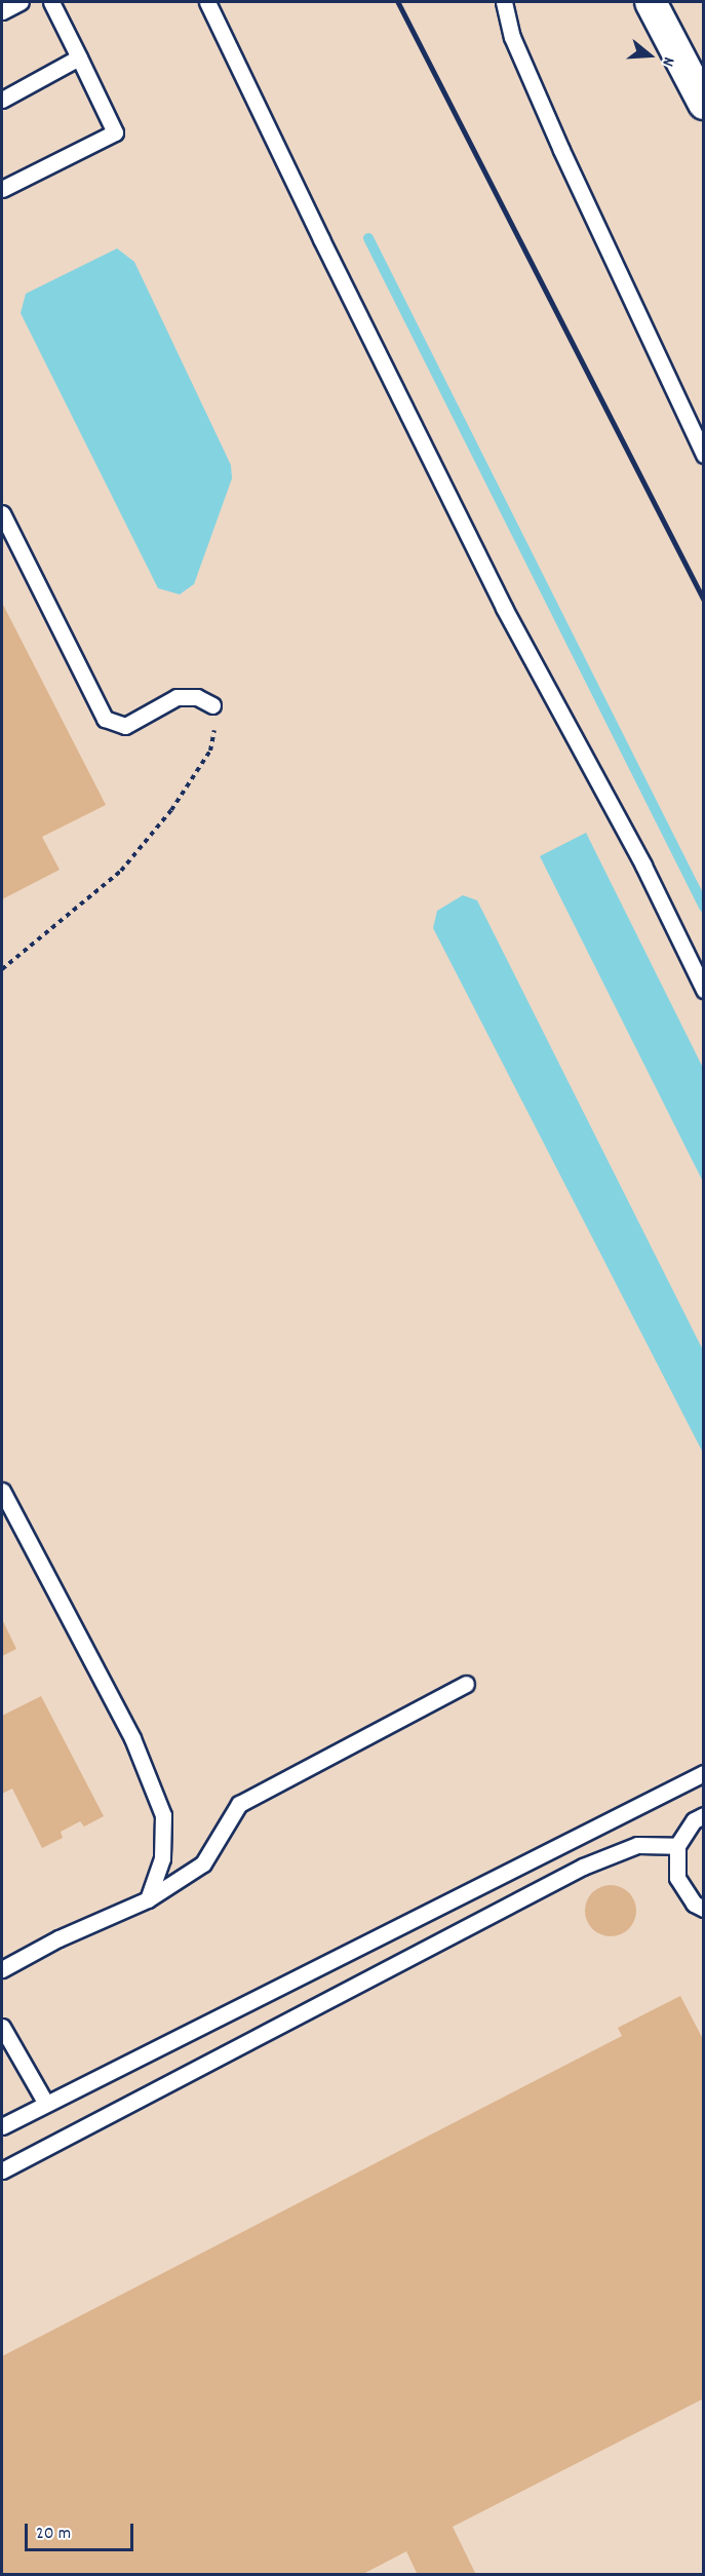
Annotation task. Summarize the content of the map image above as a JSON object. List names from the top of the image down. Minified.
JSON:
{"scale_bar":"20 m","north":"right"}
